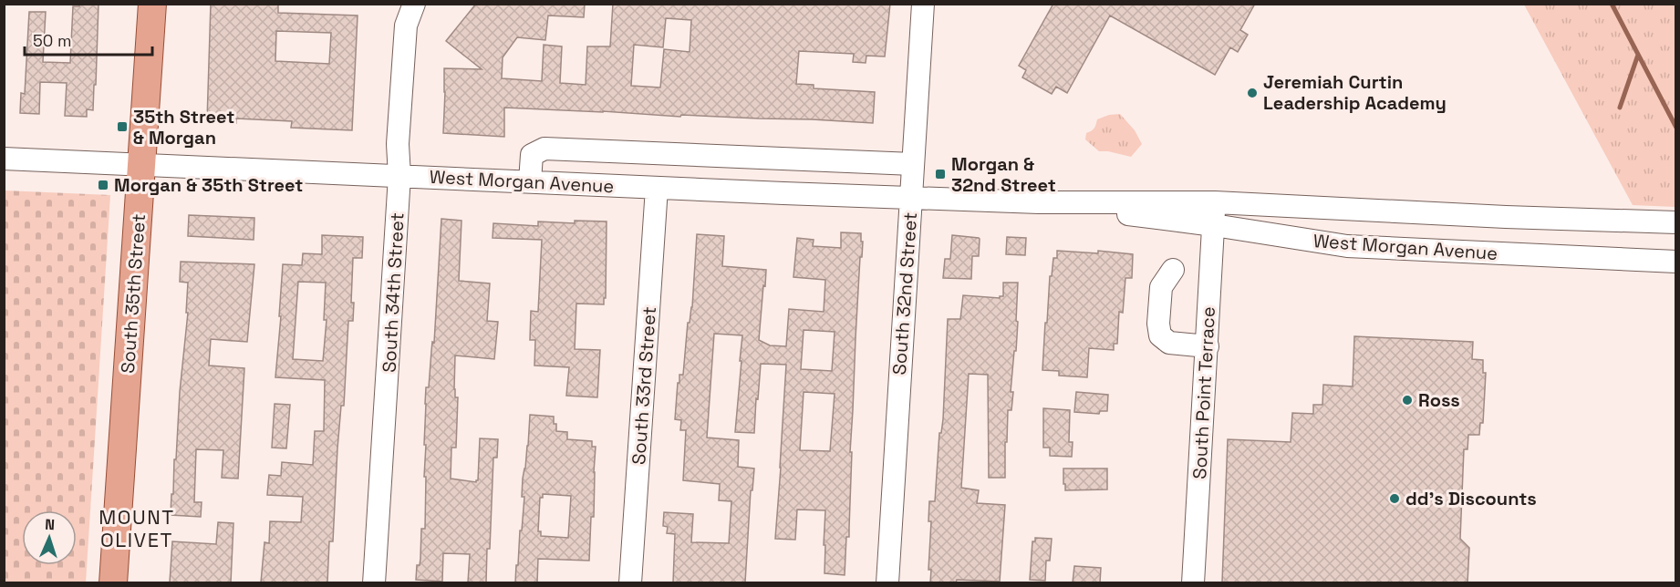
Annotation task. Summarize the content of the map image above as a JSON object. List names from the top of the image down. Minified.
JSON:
{"streets":{"main road":["South 35th Street"],"street":["West Morgan Avenue","South 34th Street","South 32nd Street","South 33rd Street","South Point Terrace"]},"crossings":[["West Morgan Avenue","South 34th Street"],["West Morgan Avenue","South 35th Street"],["West Morgan Avenue","South 32nd Street"],["West Morgan Avenue","South 33rd Street"],["West Morgan Avenue","South Point Terrace"]],"districts":["MOUNT OLIVET"],"places":{"other":["Jeremiah Curtin Leadership Academy","Ross","dd's Discounts"],"transit":["35th Street & Morgan","Morgan & 32nd Street","Morgan & 35th Street"]},"scale_bar":"50 m","north":"top"}
